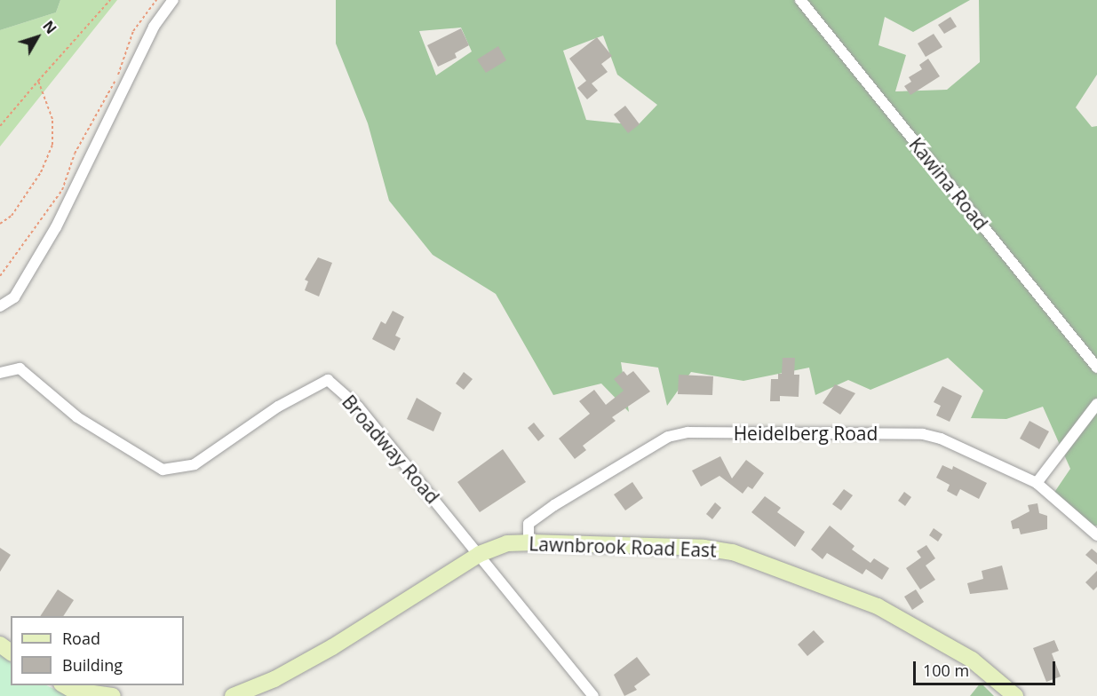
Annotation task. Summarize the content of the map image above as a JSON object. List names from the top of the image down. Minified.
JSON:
{"streets":{"street":["Kawina Road","Heidelberg Road","Broadway Road","Lawnbrook Road East"]},"crossings":[["Heidelberg Road","Lawnbrook Road East"],["Broadway Road","Lawnbrook Road East"]],"legend":["Road","Building"],"scale_bar":"100 m","north":"top right"}
